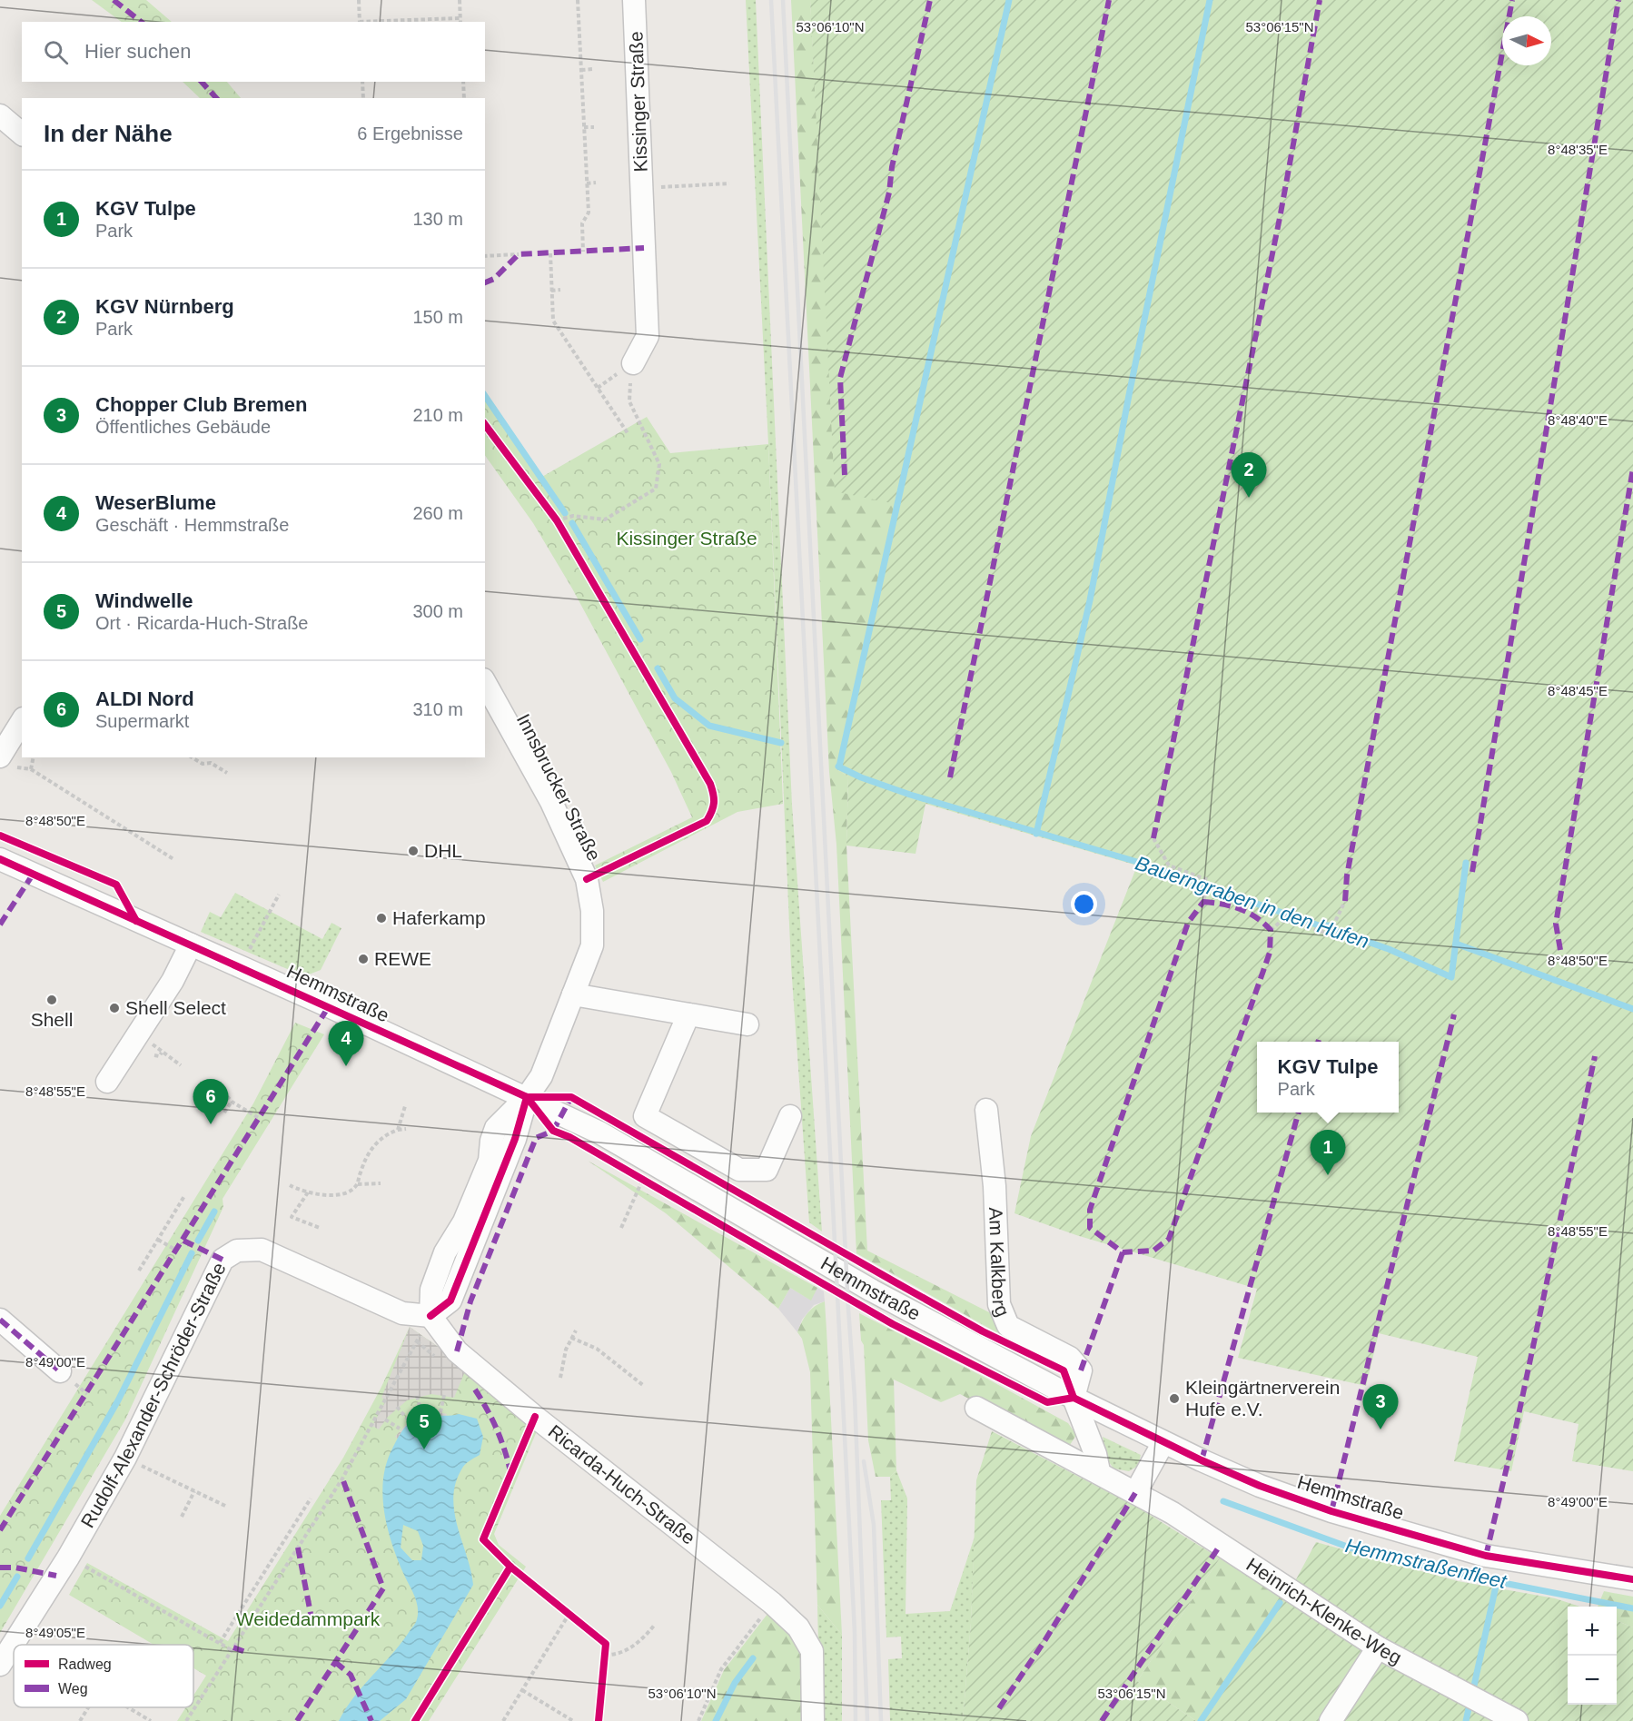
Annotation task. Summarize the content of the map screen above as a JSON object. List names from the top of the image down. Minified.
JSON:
{"streets":{"street":["Kissinger Straße","Innsbrucker Straße","Hemmstraße","Am Kalkberg","Rudolf-Alexander-Schröder-Straße","Ricarda-Huch-Straße","Heinrich-Klenke-Weg"]},"crossings":[["Innsbrucker Straße","Hemmstraße"],["Hemmstraße","Am Kalkberg"],["Rudolf-Alexander-Schröder-Straße","Ricarda-Huch-Straße"]],"water":["Bauerngraben in den Hufen","Hemmstraßenfleet"],"parks":["Kissinger Straße","Weidedammpark"],"places":["DHL","Haferkamp","REWE","Shell","Shell Select","Kleingärtnerverein Hufe e.V."],"legend":["Radweg","Weg"],"north":"right","page":{"search":"Hier suchen","heading":["In der Nähe","6 Ergebnisse"],"list":[{"mark":"1","name":"KGV Tulpe","note":"Park","value":"130 m"},{"mark":"2","name":"KGV Nürnberg","note":"Park","value":"150 m"},{"mark":"3","name":"Chopper Club Bremen","note":"Öffentliches Gebäude","value":"210 m"},{"mark":"4","name":"WeserBlume","note":"Geschäft · Hemmstraße","value":"260 m"},{"mark":"5","name":"Windwelle","note":"Ort · Ricarda-Huch-Straße","value":"300 m"},{"mark":"6","name":"ALDI Nord","note":"Supermarkt","value":"310 m"}],"pins":["2","4","6","1","3","5"],"popup":["KGV Tulpe","Park"],"map_buttons":["+","−"]},"coordinates":["53°06'10\"N","53°06'15\"N","8°48'35\"E","8°48'40\"E","8°48'45\"E","8°48'50\"E","8°48'55\"E","8°49'00\"E","8°49'05\"E"]}
